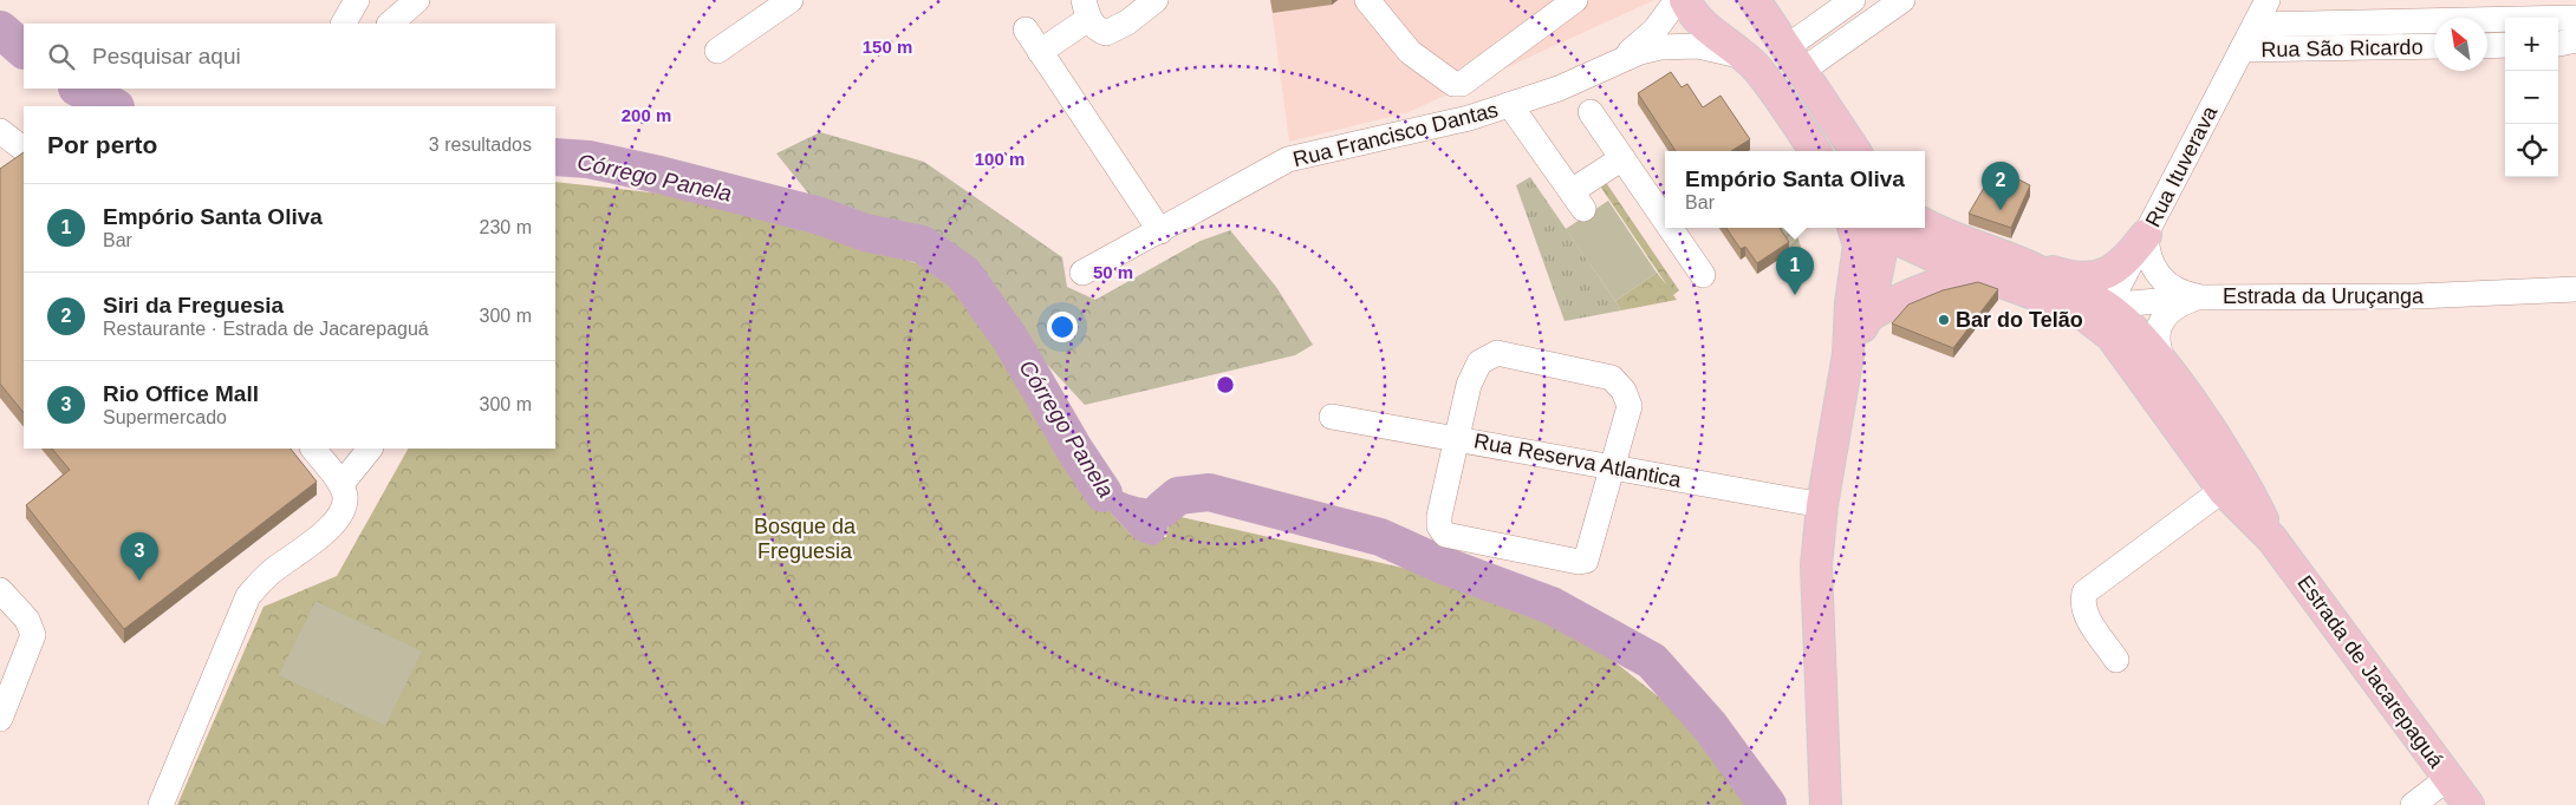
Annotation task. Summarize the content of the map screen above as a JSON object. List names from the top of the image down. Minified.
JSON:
{"streets":{"main road":["Estrada de Jacarepaguá"],"street":["Rua São Ricardo","Rua Francisco Dantas","Rua Ituverava","Estrada da Uruçanga","Rua Reserva Atlantica"]},"crossings":[["Rua São Ricardo","Rua Ituverava"],["Rua Ituverava","Estrada da Uruçanga"],["Rua Ituverava","Estrada de Jacarepaguá"],["Estrada da Uruçanga","Estrada de Jacarepaguá"]],"water":["Córrego Panela"],"parks":["Bosque da Freguesia"],"places":["Bar do Telão"],"north":"top left","page":{"map_buttons":["+","−"],"search":"Pesquisar aqui","heading":["Por perto","3 resultados"],"popup":["Empório Santa Oliva","Bar"],"pins":["2","1","3"],"list":[{"mark":"1","name":"Empório Santa Oliva","note":"Bar","value":"230 m"},{"mark":"2","name":"Siri da Freguesia","note":"Restaurante · Estrada de Jacarepaguá","value":"300 m"},{"mark":"3","name":"Rio Office Mall","note":"Supermercado","value":"300 m"}]},"rings":["150 m","200 m","100 m","50 m"]}
